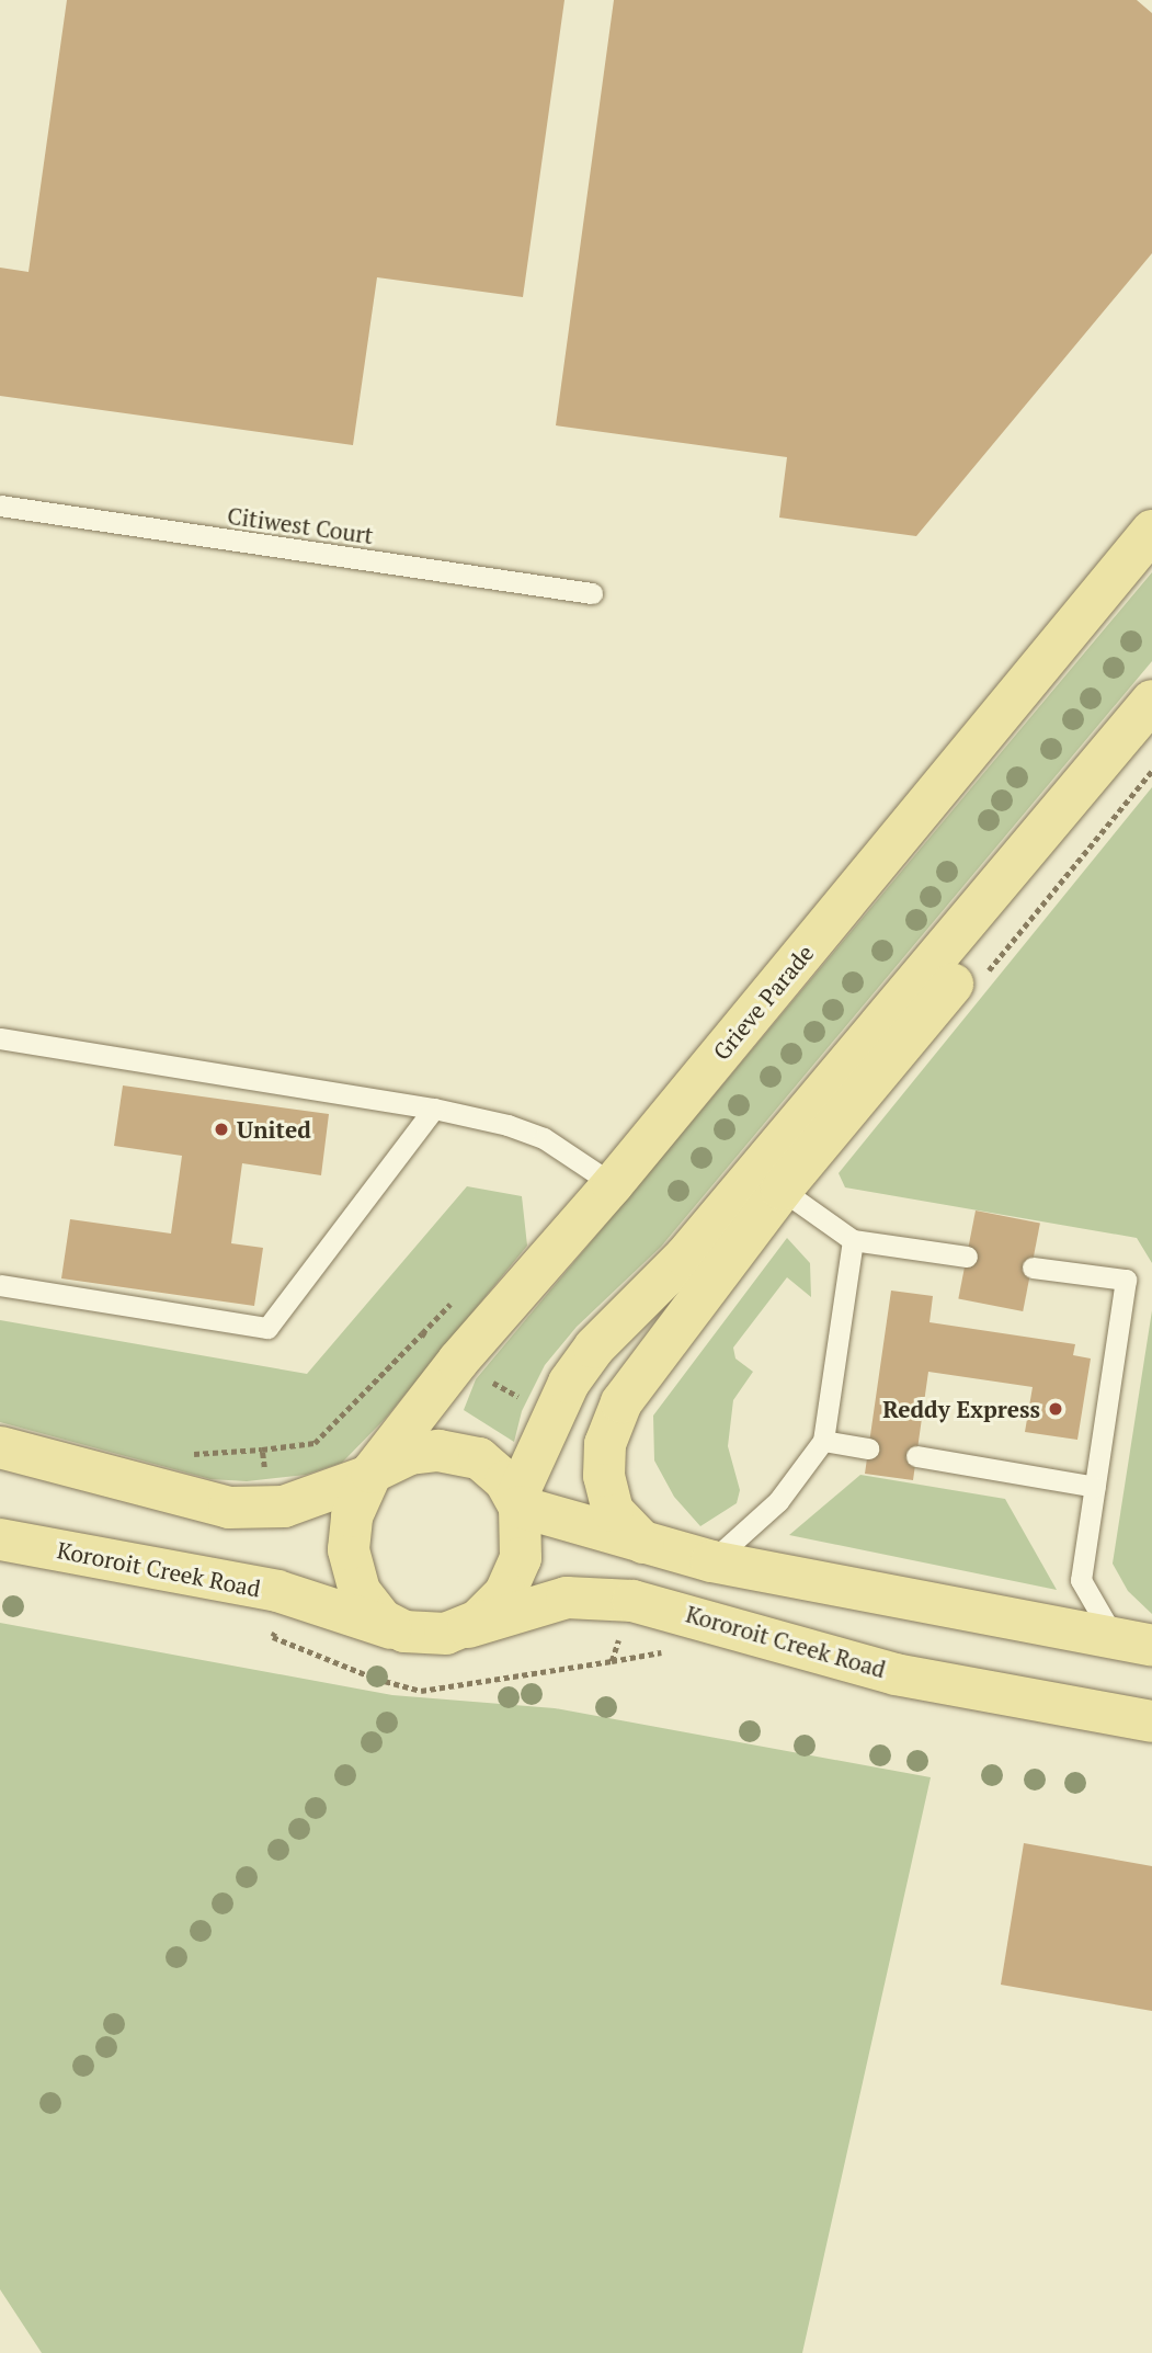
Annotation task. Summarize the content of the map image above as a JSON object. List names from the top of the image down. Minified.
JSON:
{"streets":{"main road":["Grieve Parade","Kororoit Creek Road"],"lane":["Citiwest Court"]},"crossings":[["Grieve Parade","Kororoit Creek Road"]],"places":["United","Reddy Express"]}
